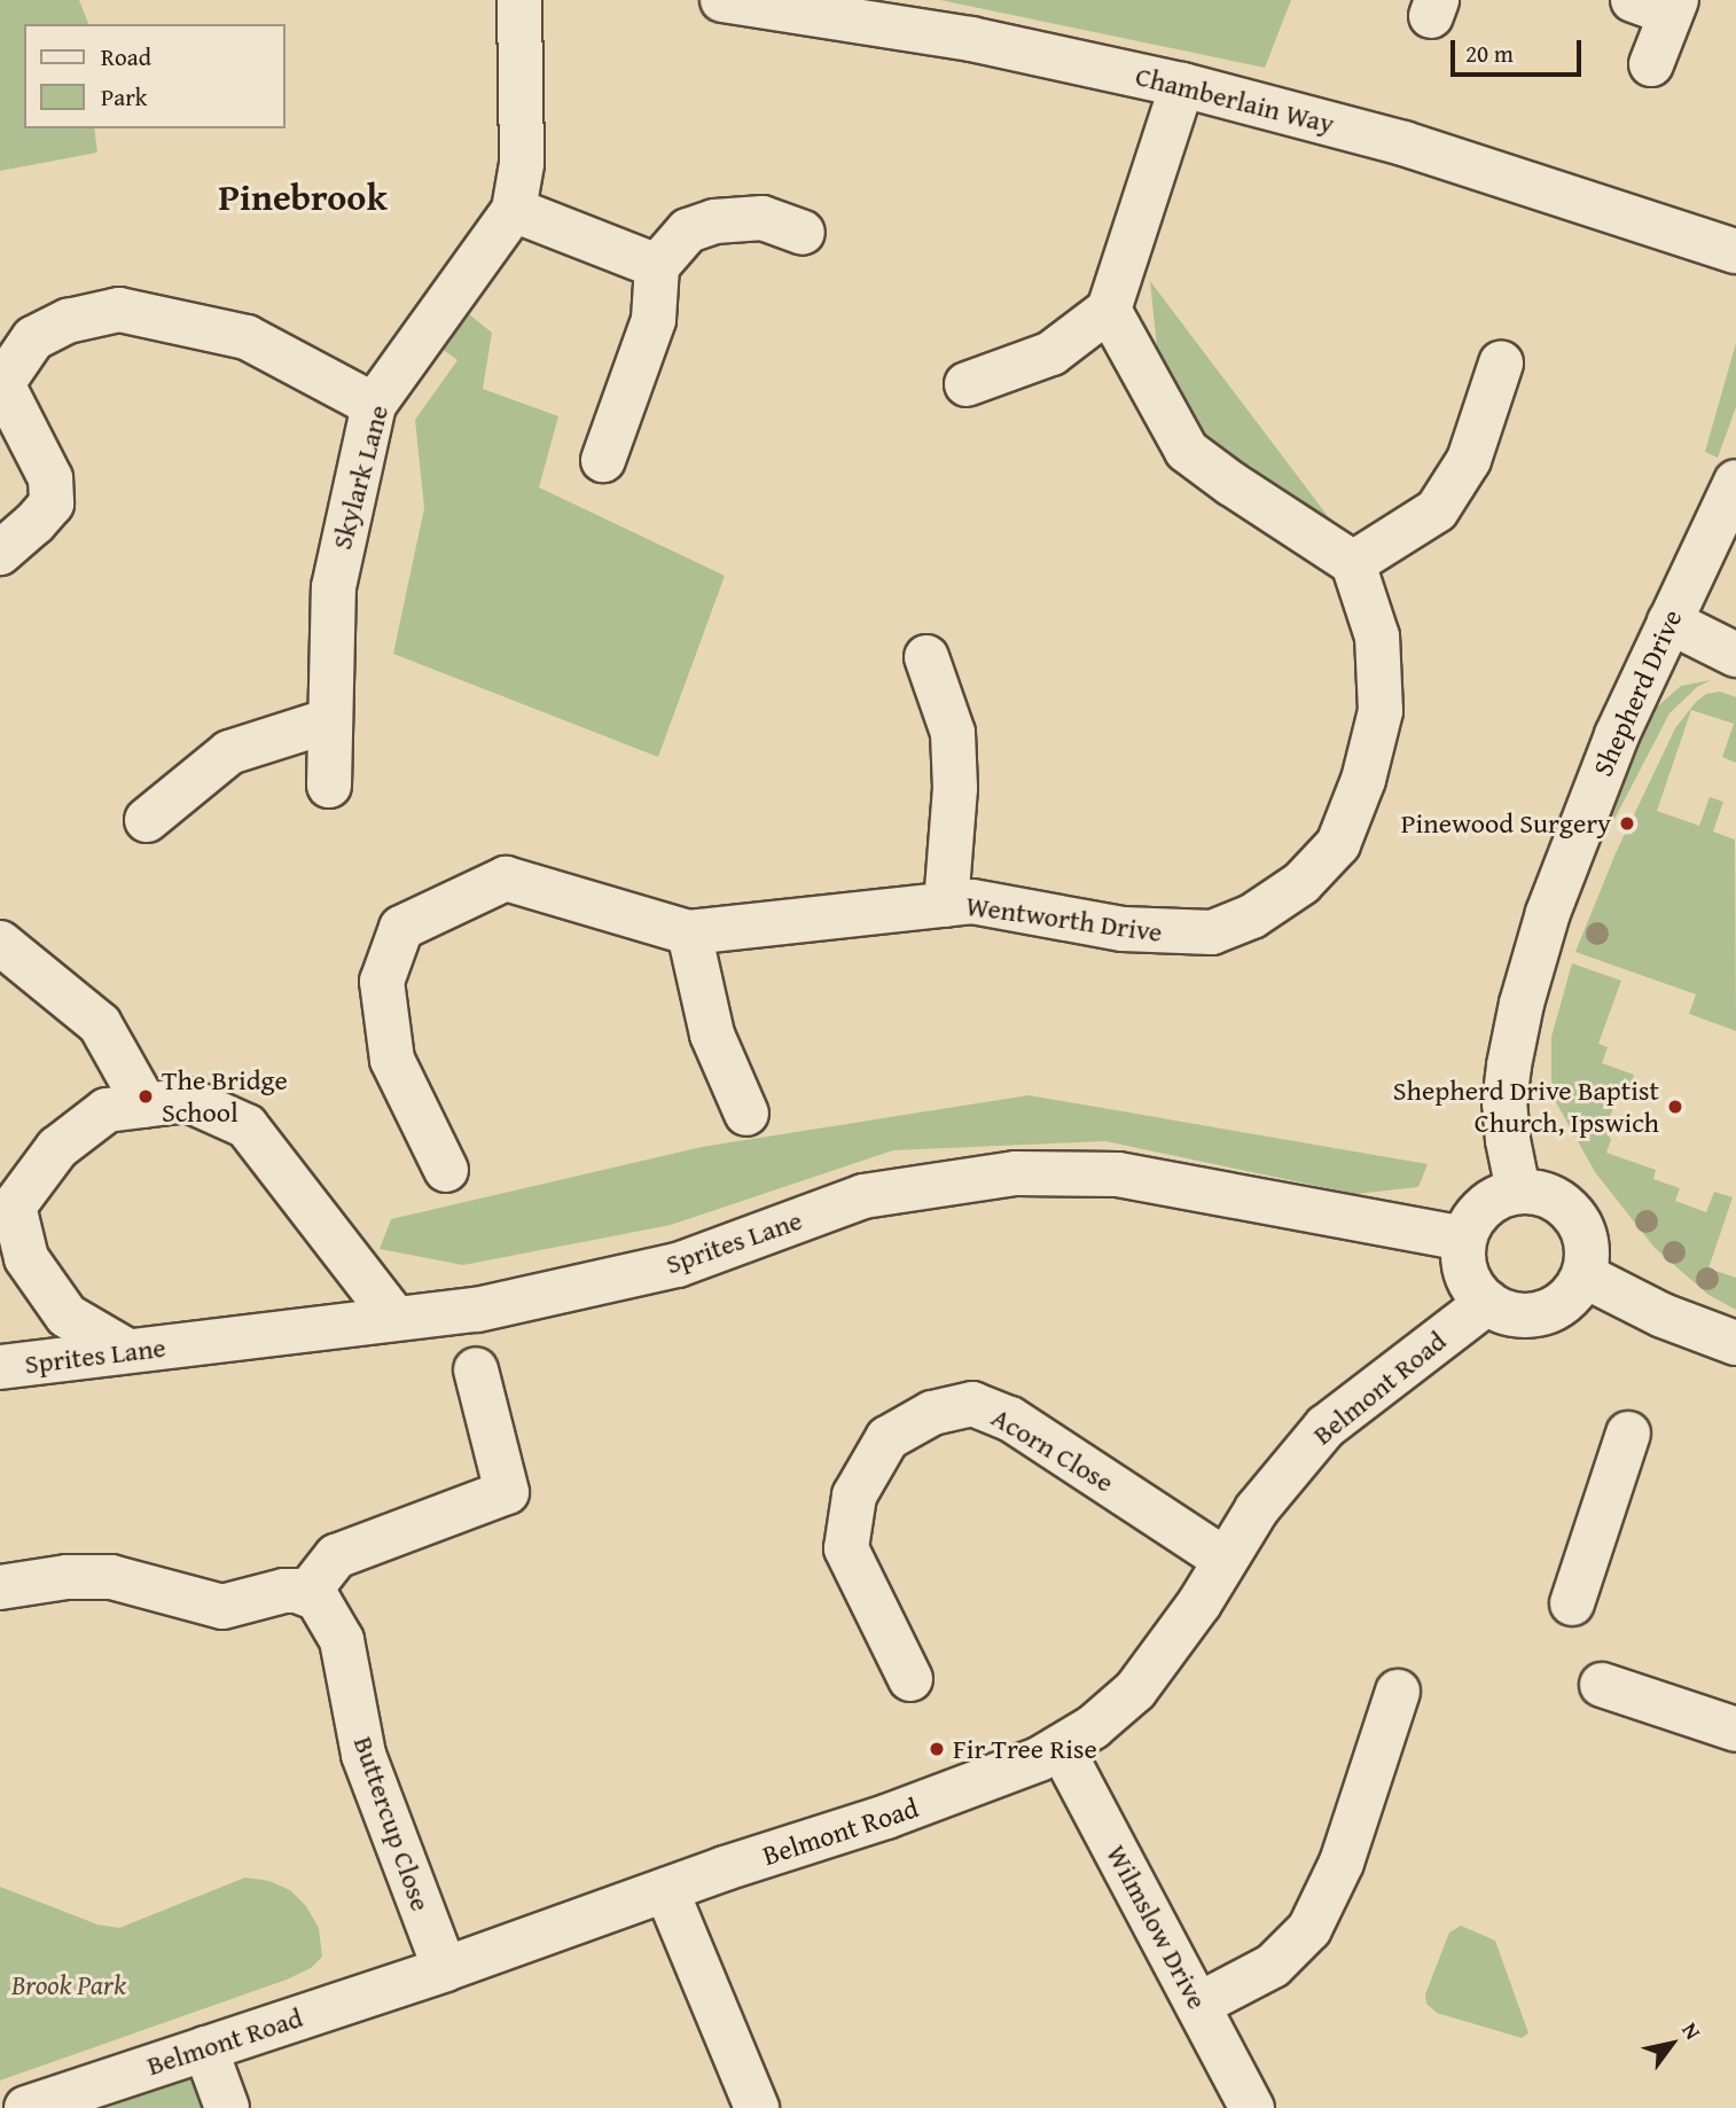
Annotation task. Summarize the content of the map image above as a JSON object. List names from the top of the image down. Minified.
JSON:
{"streets":{"street":["Chamberlain Way","Skylark Lane","Shepherd Drive","Wentworth Drive","Sprites Lane","Belmont Road","Acorn Close","Buttercup Close","Wilmslow Drive"]},"crossings":[["Shepherd Drive","Sprites Lane"],["Shepherd Drive","Belmont Road"],["Sprites Lane","Belmont Road"],["Belmont Road","Acorn Close"],["Belmont Road","Buttercup Close"],["Belmont Road","Wilmslow Drive"]],"districts":["Pinebrook"],"parks":["Brook Park"],"places":["Pinewood Surgery","The Bridge School","Shepherd Drive Baptist Church, Ipswich","Fir Tree Rise"],"legend":["Road","Park"],"scale_bar":"20 m","north":"top right"}
